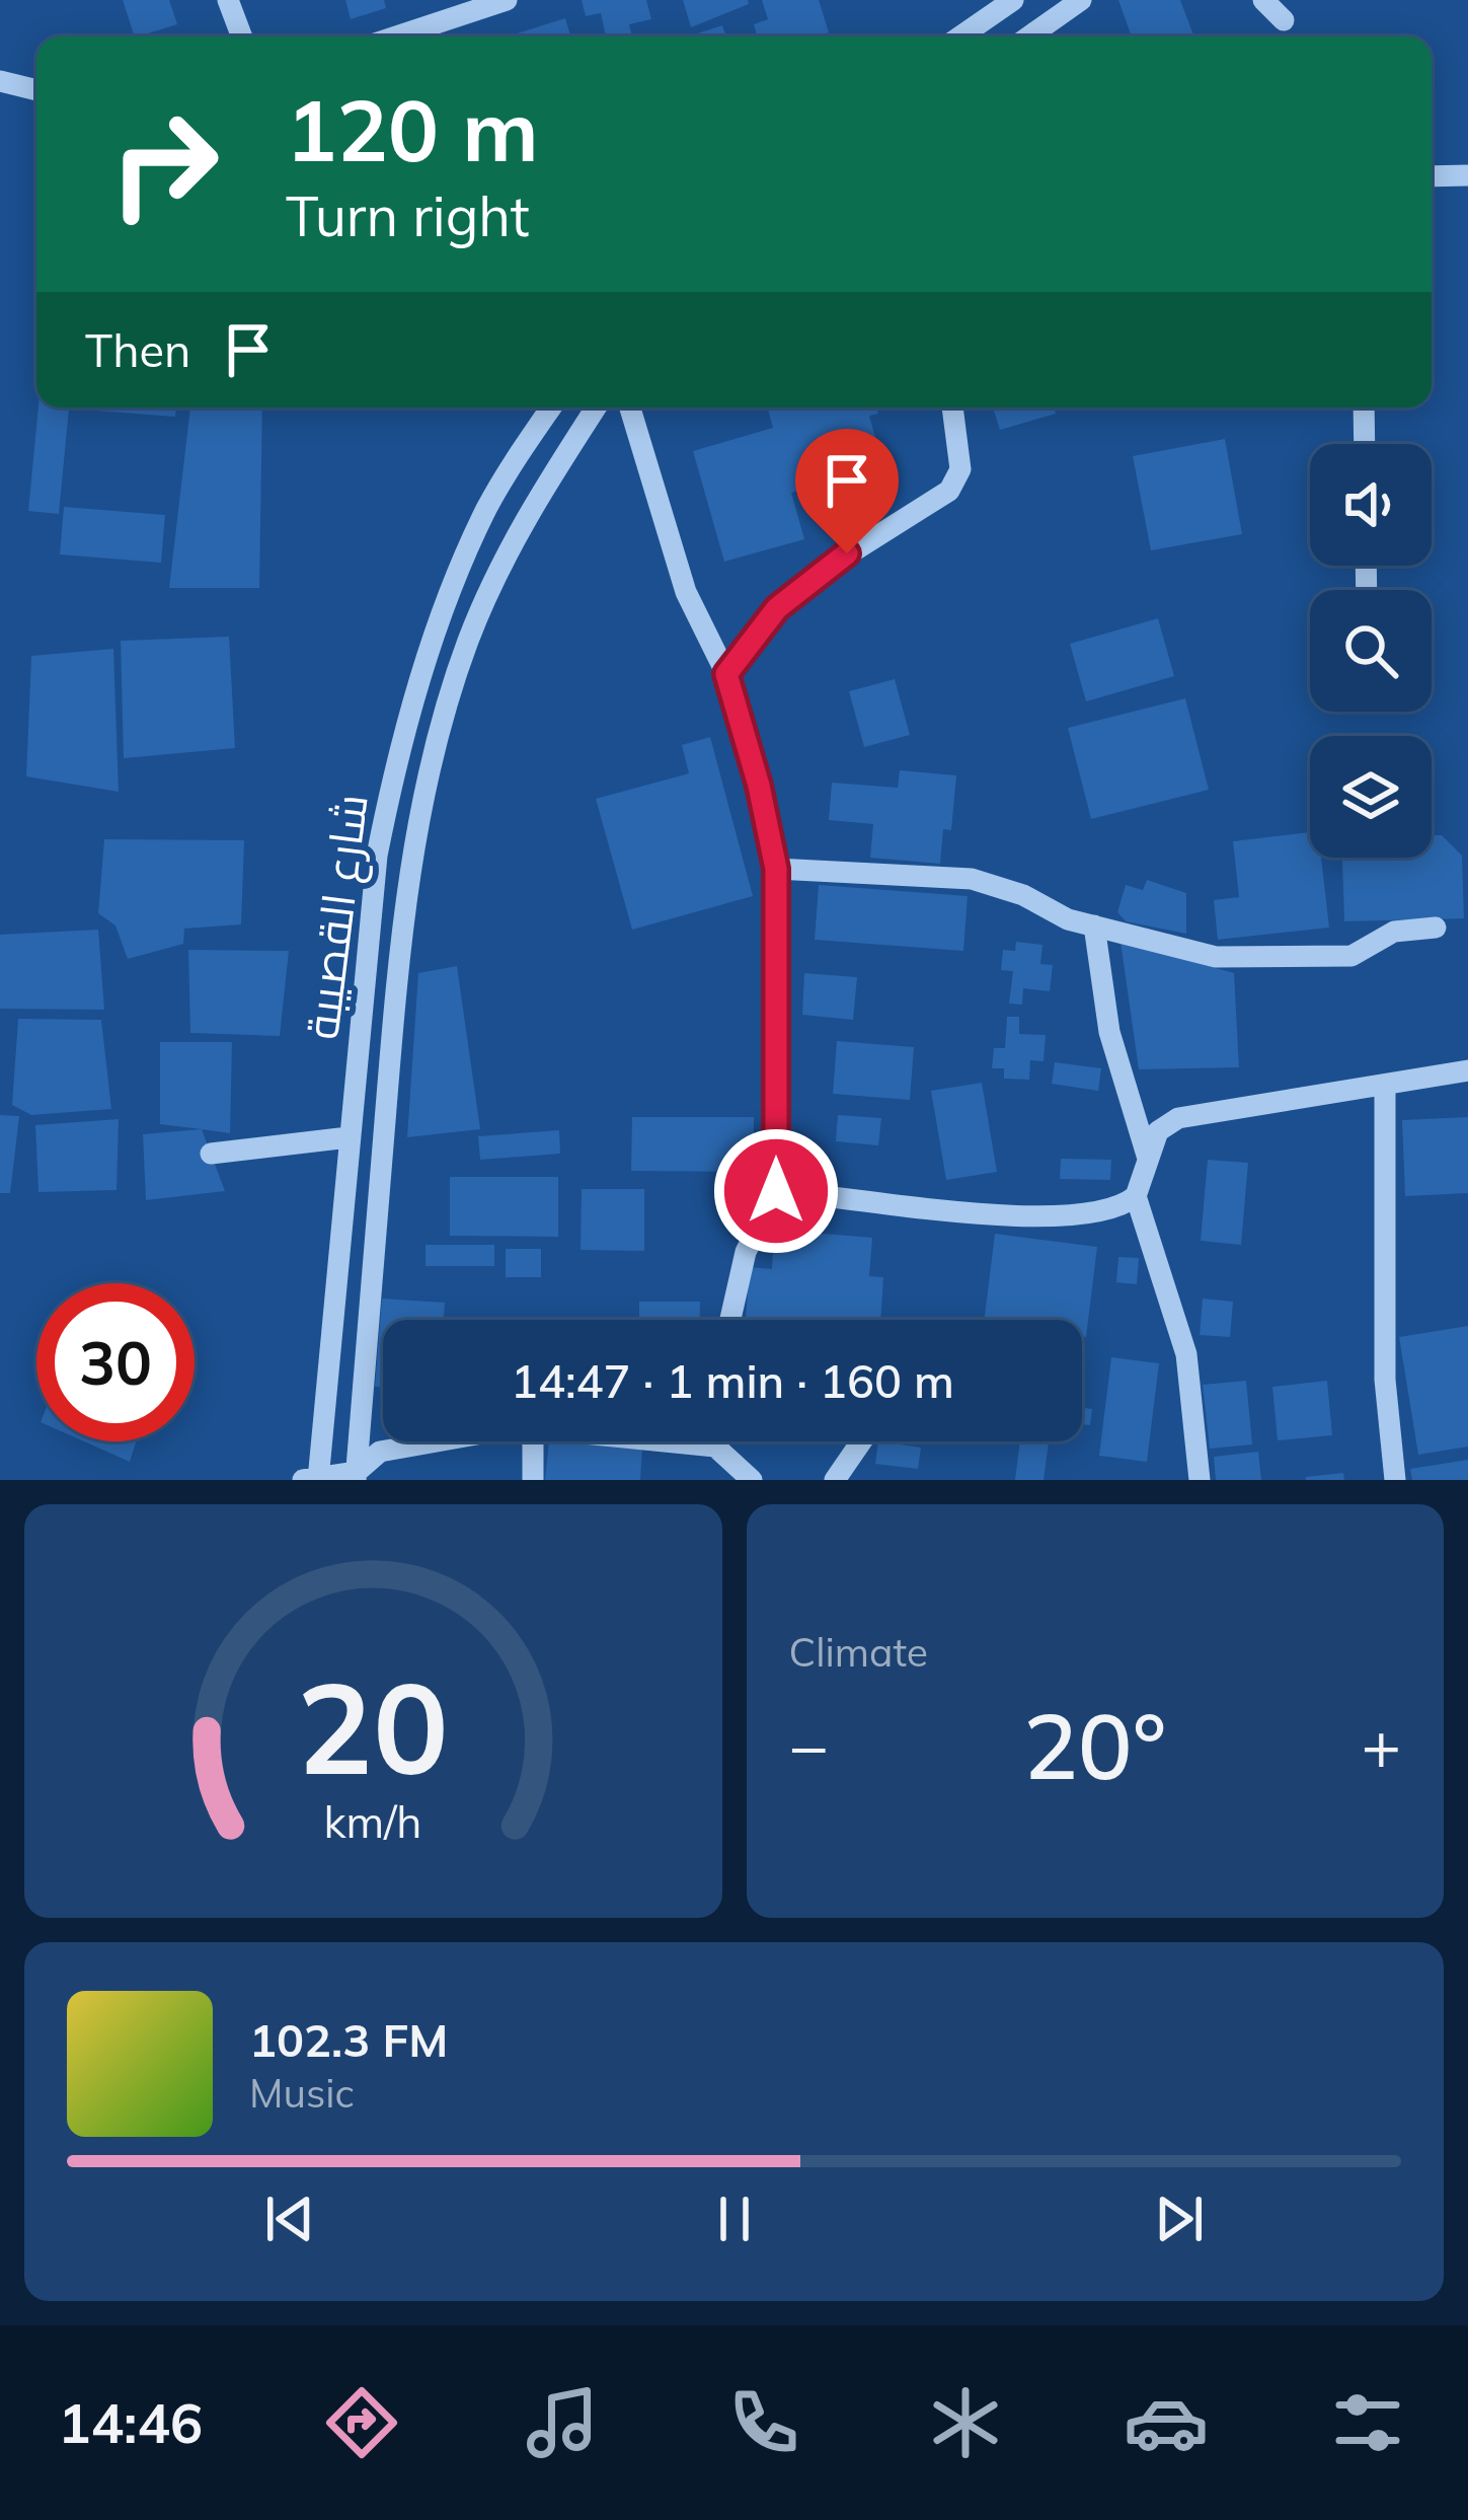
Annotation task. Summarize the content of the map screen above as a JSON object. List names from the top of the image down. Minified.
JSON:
{"streets":{"street":["شارع القصيبة"]},"page":{"turn":["120 m","Turn right"],"then":"Then","limit":"30","trip":"14:47 · 1 min · 160 m","tile":"Climate","heat":["−","20°","+"],"song":["102.3 FM","Music"],"tabs":"14:46","gauge":["20","km/h"]}}
